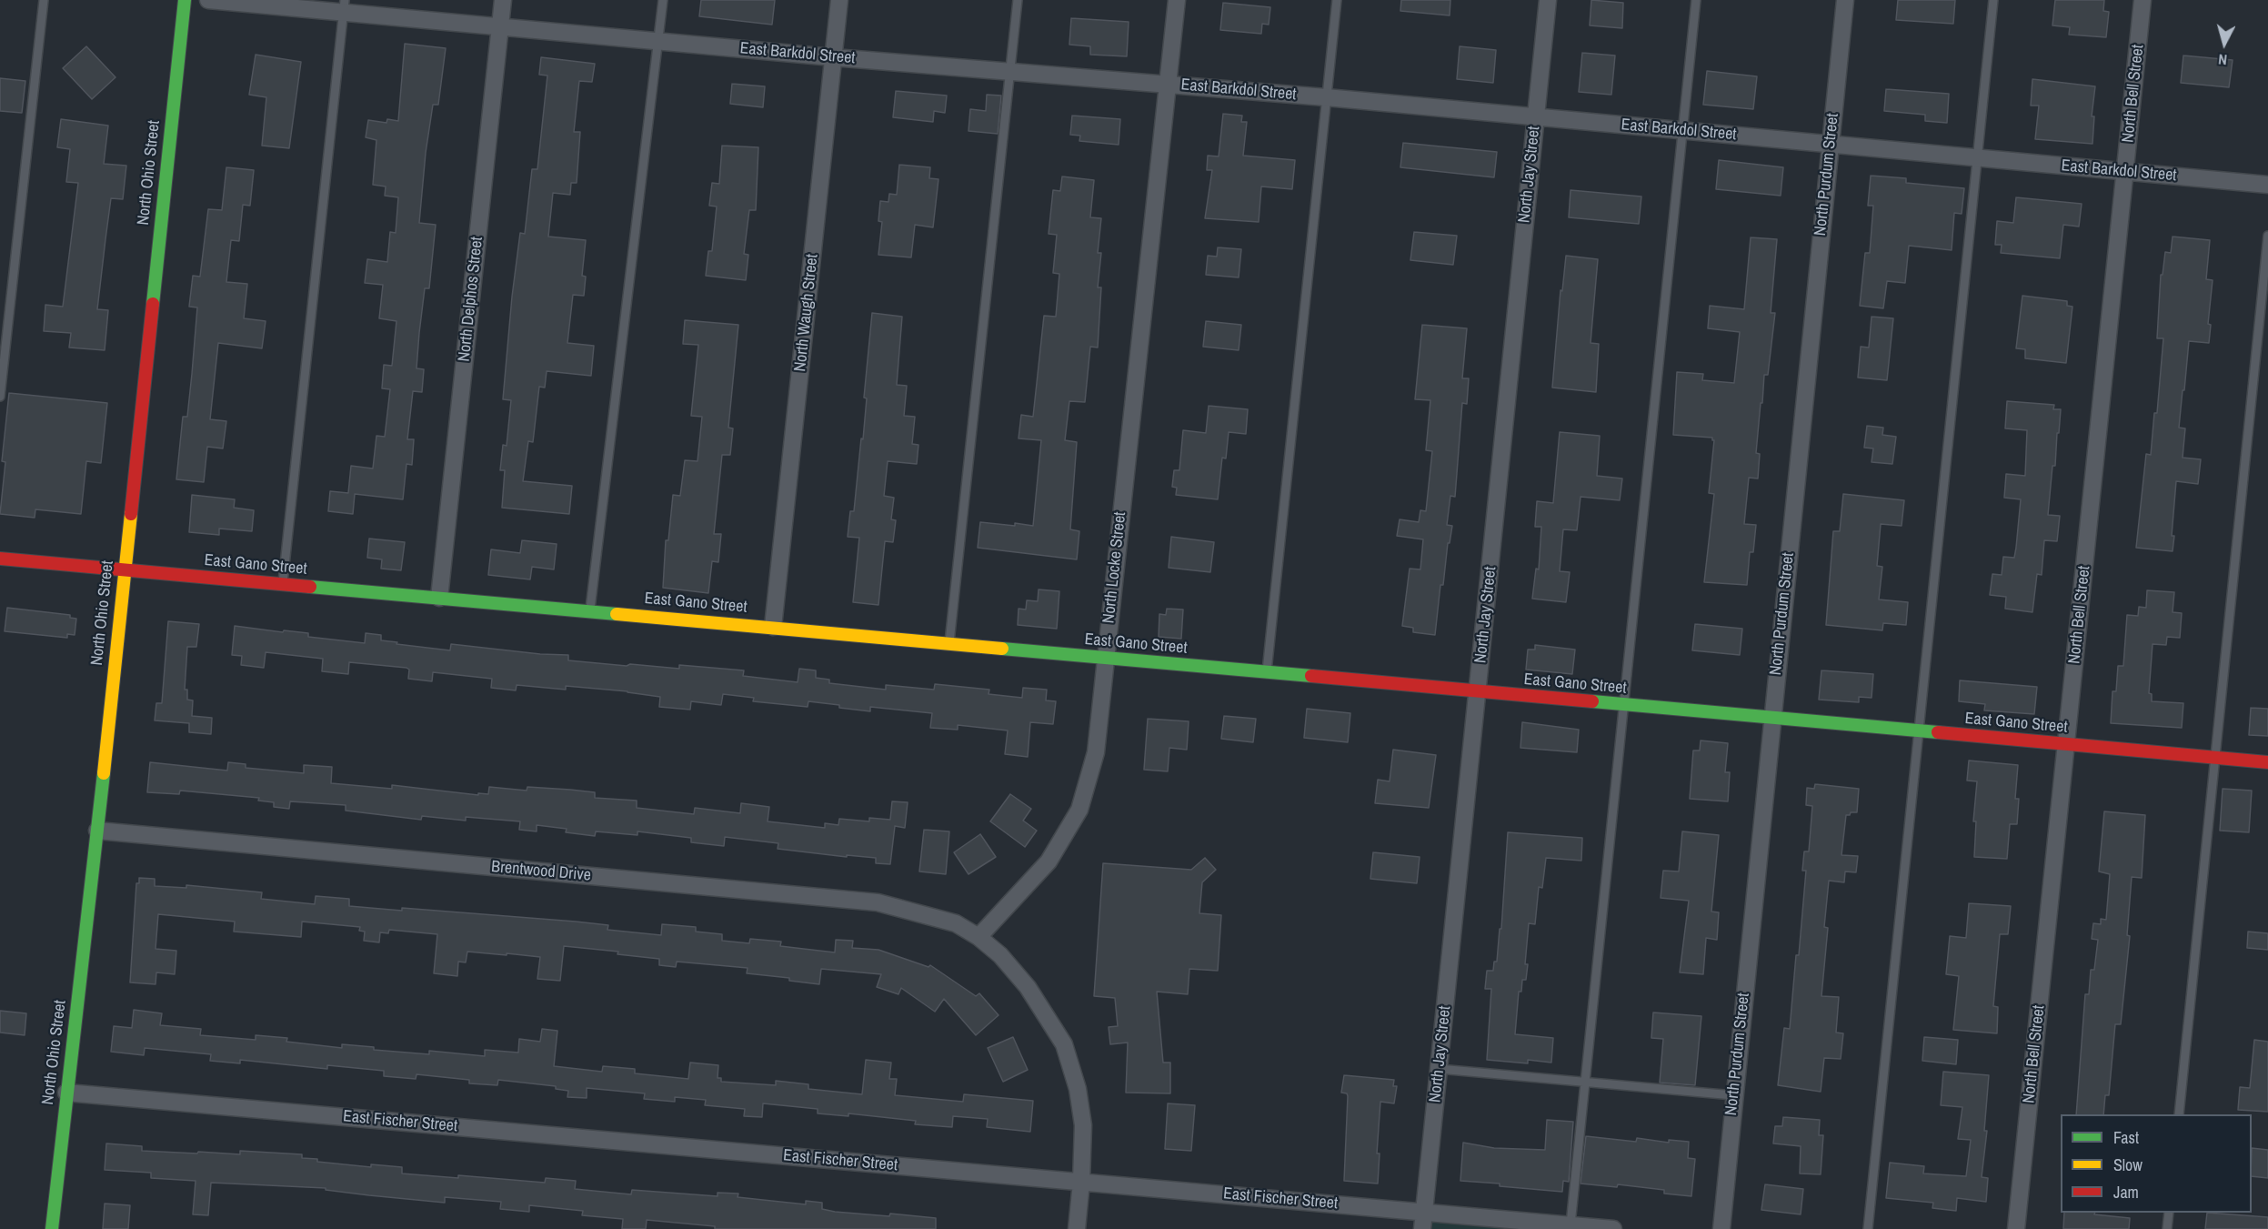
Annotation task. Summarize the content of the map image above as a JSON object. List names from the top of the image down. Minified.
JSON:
{"streets":{"street":["East Barkdol Street","North Bell Street","North Ohio Street","North Jay Street","North Purdum Street","North Delphos Street","North Waugh Street","East Gano Street","North Locke Street","Brentwood Drive","East Fischer Street"]},"crossings":[["East Barkdol Street","North Bell Street"],["East Barkdol Street","North Jay Street"],["East Barkdol Street","North Purdum Street"],["East Barkdol Street","North Delphos Street"],["East Barkdol Street","North Waugh Street"],["East Barkdol Street","North Locke Street"],["North Bell Street","East Gano Street"],["North Ohio Street","East Gano Street"],["North Ohio Street","Brentwood Drive"],["North Ohio Street","East Fischer Street"],["North Jay Street","East Gano Street"],["North Jay Street","East Fischer Street"],["North Purdum Street","East Gano Street"],["North Delphos Street","East Gano Street"],["North Waugh Street","East Gano Street"],["East Gano Street","North Locke Street"],["North Locke Street","Brentwood Drive"]],"legend":["Fast","Slow","Jam"],"north":"bottom"}
